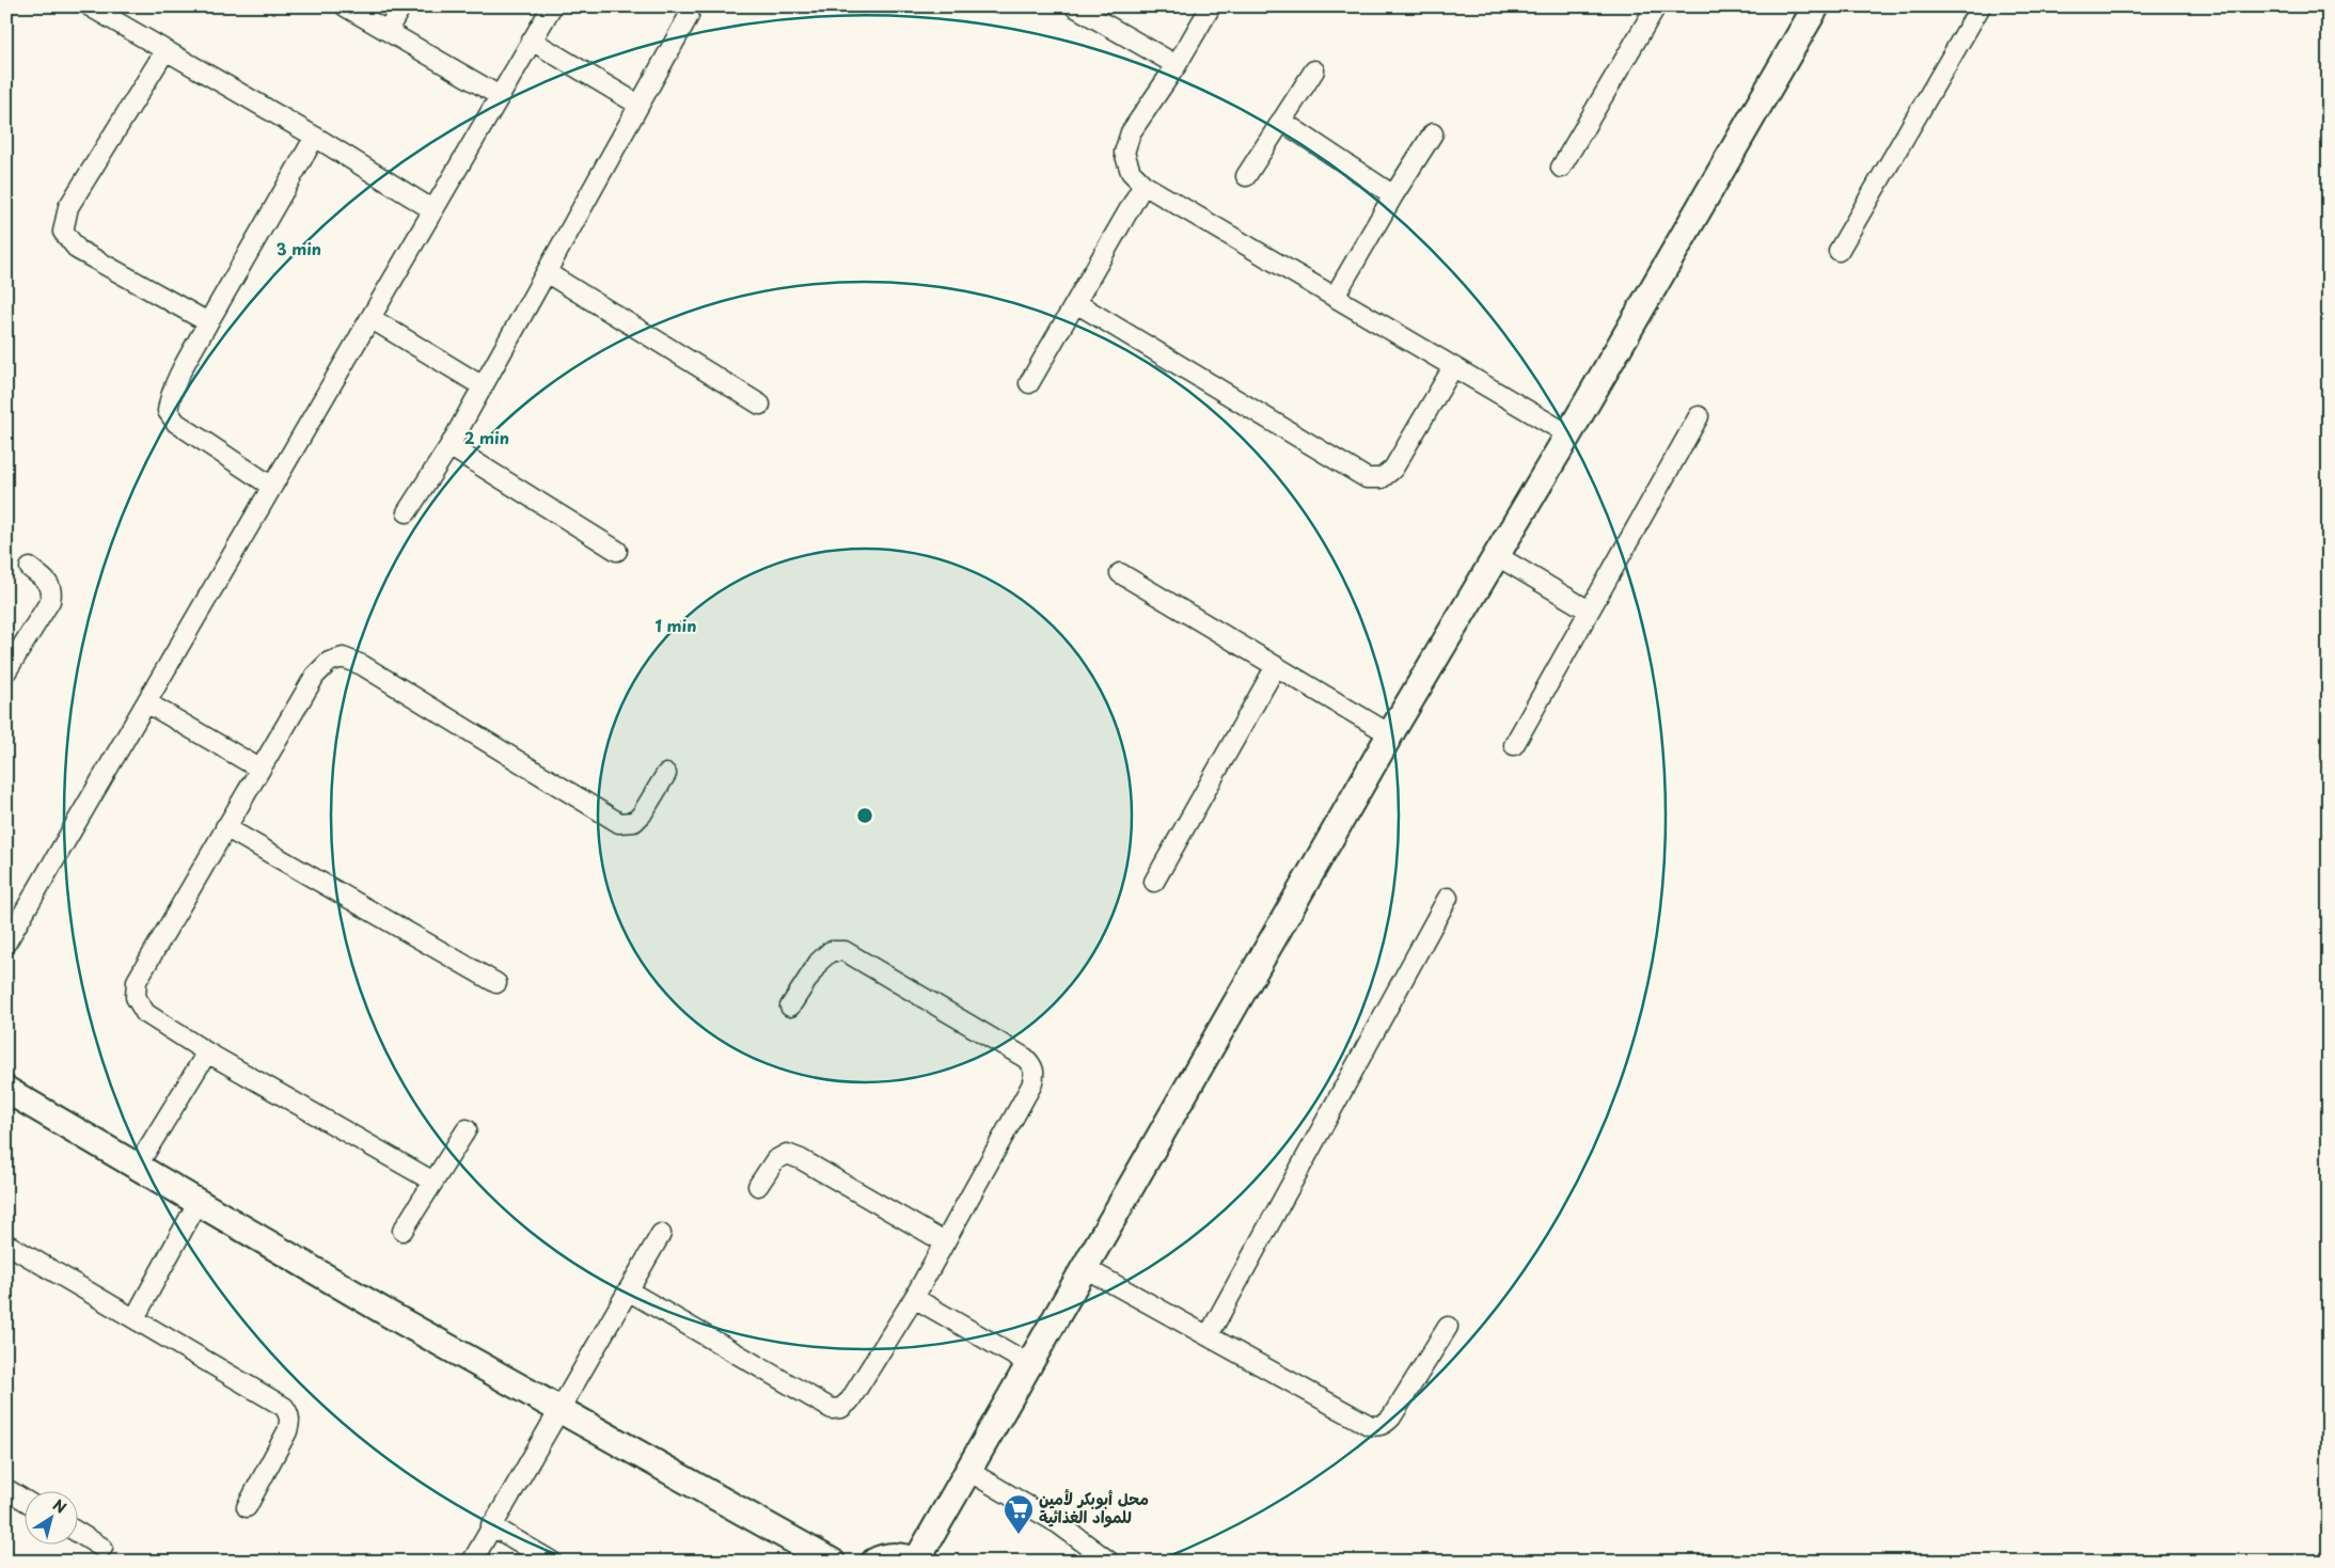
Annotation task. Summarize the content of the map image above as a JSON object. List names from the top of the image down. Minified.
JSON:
{"places":{"supermarket":["محل أبوبكر لأمين للمواد الغذائية"]},"north":"top right","rings":["3 min","2 min","1 min"]}
